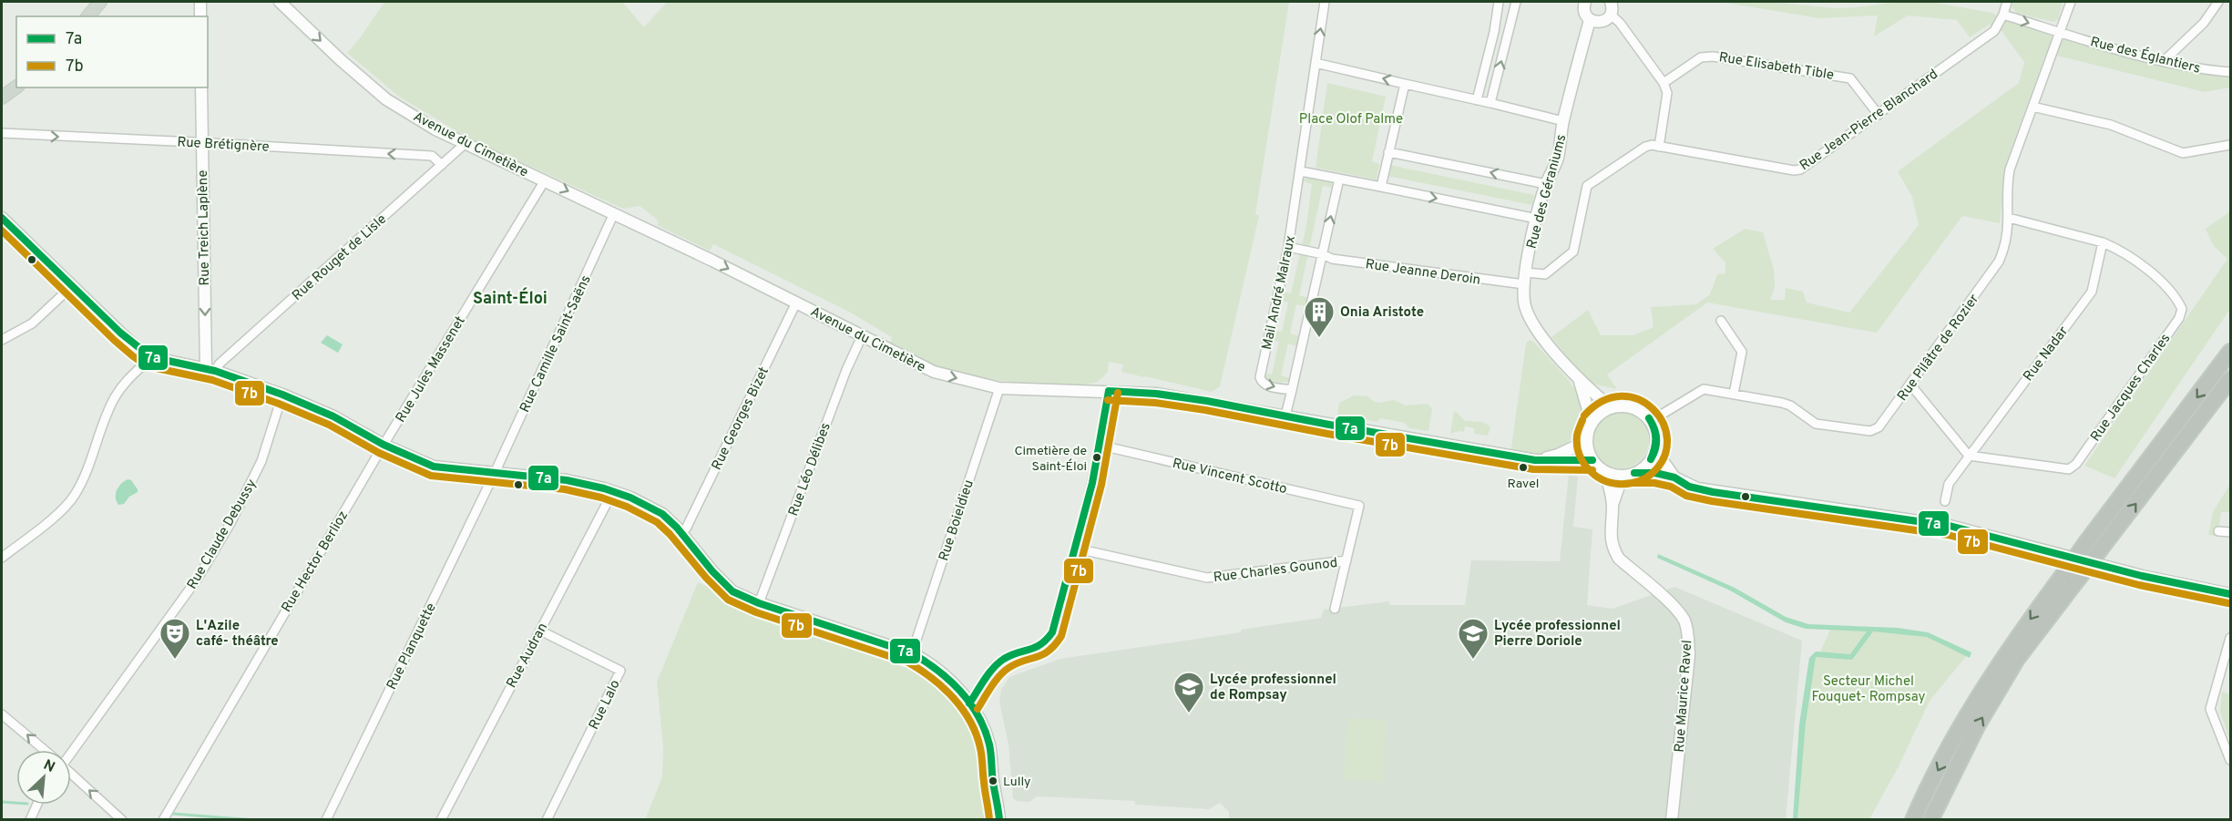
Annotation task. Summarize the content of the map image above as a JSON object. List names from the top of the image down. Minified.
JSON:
{"streets":{"street":["Rue des Églantiers","Rue Elisabeth Tible","Rue Jean-Pierre Blanchard","Rue Brétignère","Avenue du Cimetière","Rue des Géraniums","Rue Treich Laplène","Rue Rouget de Lisle","Rue Jeanne Deroin","Mail André Malraux","Rue Camille Saint-Saëns","Rue Pilâtre de Rozier","Rue Nadar","Rue Jules Massenet","Rue Jacques Charles","Rue Georges Bizet","Rue Léo Délibes","Rue Vincent Scotto","Rue Boieldieu","Rue Claude Debussy","Rue Hector Berlioz","Rue Charles Gounod","Rue Planquette","Rue Audran","Rue Maurice Ravel","Rue Lalo"]},"crossings":[["Rue des Églantiers","Rue Jean-Pierre Blanchard"],["Rue des Églantiers","Rue Pilâtre de Rozier"],["Rue Elisabeth Tible","Rue Jean-Pierre Blanchard"],["Rue Jean-Pierre Blanchard","Rue des Géraniums"],["Rue Brétignère","Rue Treich Laplène"],["Rue Brétignère","Rue Rouget de Lisle"],["Avenue du Cimetière","Rue des Géraniums"],["Avenue du Cimetière","Rue Rouget de Lisle"],["Avenue du Cimetière","Rue Camille Saint-Saëns"],["Avenue du Cimetière","Rue Pilâtre de Rozier"],["Avenue du Cimetière","Rue Jules Massenet"],["Avenue du Cimetière","Rue Georges Bizet"],["Avenue du Cimetière","Rue Léo Délibes"],["Avenue du Cimetière","Rue Boieldieu"],["Avenue du Cimetière","Rue Maurice Ravel"],["Rue des Géraniums","Rue Jeanne Deroin"],["Rue des Géraniums","Rue Pilâtre de Rozier"],["Rue des Géraniums","Rue Maurice Ravel"],["Rue Treich Laplène","Rue Rouget de Lisle"],["Rue Jeanne Deroin","Mail André Malraux"],["Rue Camille Saint-Saëns","Rue Planquette"],["Rue Pilâtre de Rozier","Rue Jacques Charles"],["Rue Pilâtre de Rozier","Rue Maurice Ravel"],["Rue Nadar","Rue Jacques Charles"],["Rue Jules Massenet","Rue Hector Berlioz"],["Rue Vincent Scotto","Rue Charles Gounod"],["Rue Audran","Rue Lalo"]],"one_way":["Avenue du Cimetière","Rue Treich Laplène"],"districts":["Saint-Éloi"],"parks":["Place Olof Palme","Secteur Michel Fouquet- Rompsay"],"places":{"building":["Onia Aristote"],"other":["Cimetière de Saint-Éloi","Ravel","Lully"],"theatre":["L'Azile café- théâtre"],"school or university":["Lycée professionnel Pierre Doriole","Lycée professionnel de Rompsay"]},"lines":["transit line 7a","transit line 7b"],"legend":["7a","7b"],"north":"top right"}
